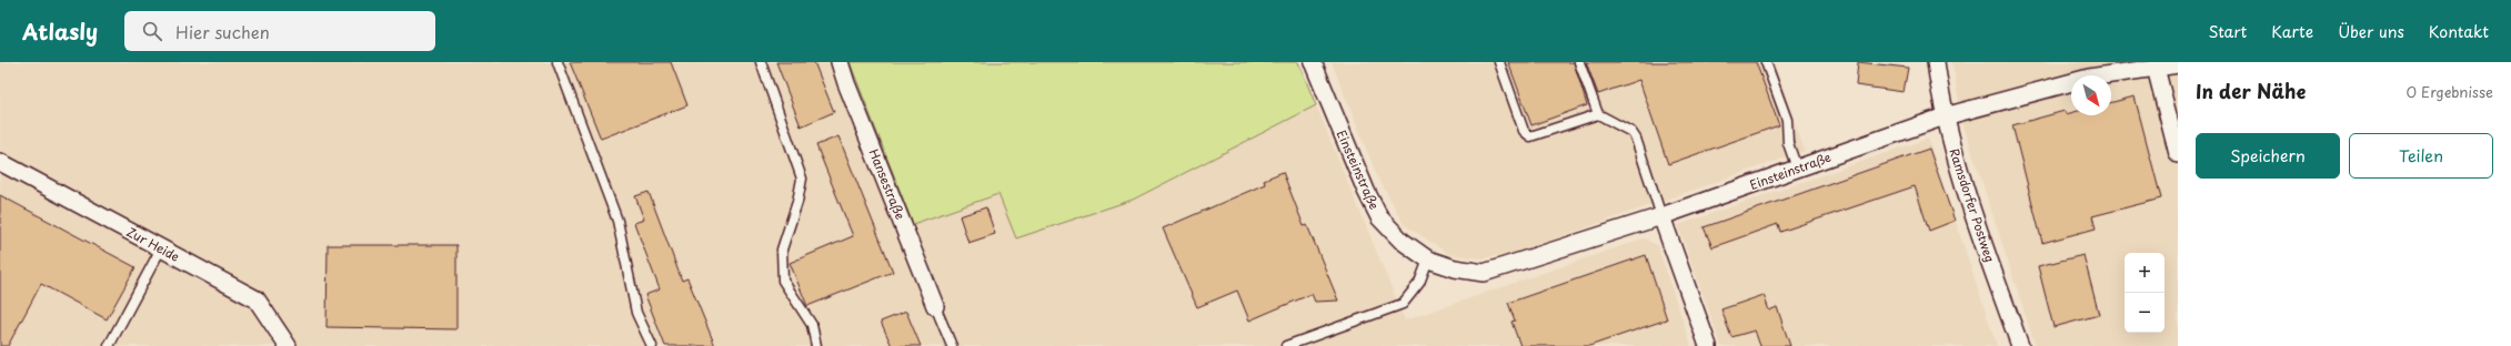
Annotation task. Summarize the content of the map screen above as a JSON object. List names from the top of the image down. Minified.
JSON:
{"streets":{"street":["Einsteinstraße","Hansestraße","Ramsdorfer Postweg","Zur Heide"]},"crossings":[["Einsteinstraße","Ramsdorfer Postweg"]],"north":"bottom right","page":{"header":"Atlasly","search":"Hier suchen","nav":["Start","Karte","Über uns","Kontakt"],"heading":["In der Nähe","0 Ergebnisse"],"buttons":["Speichern","Teilen"],"map_buttons":["+","−"]}}
